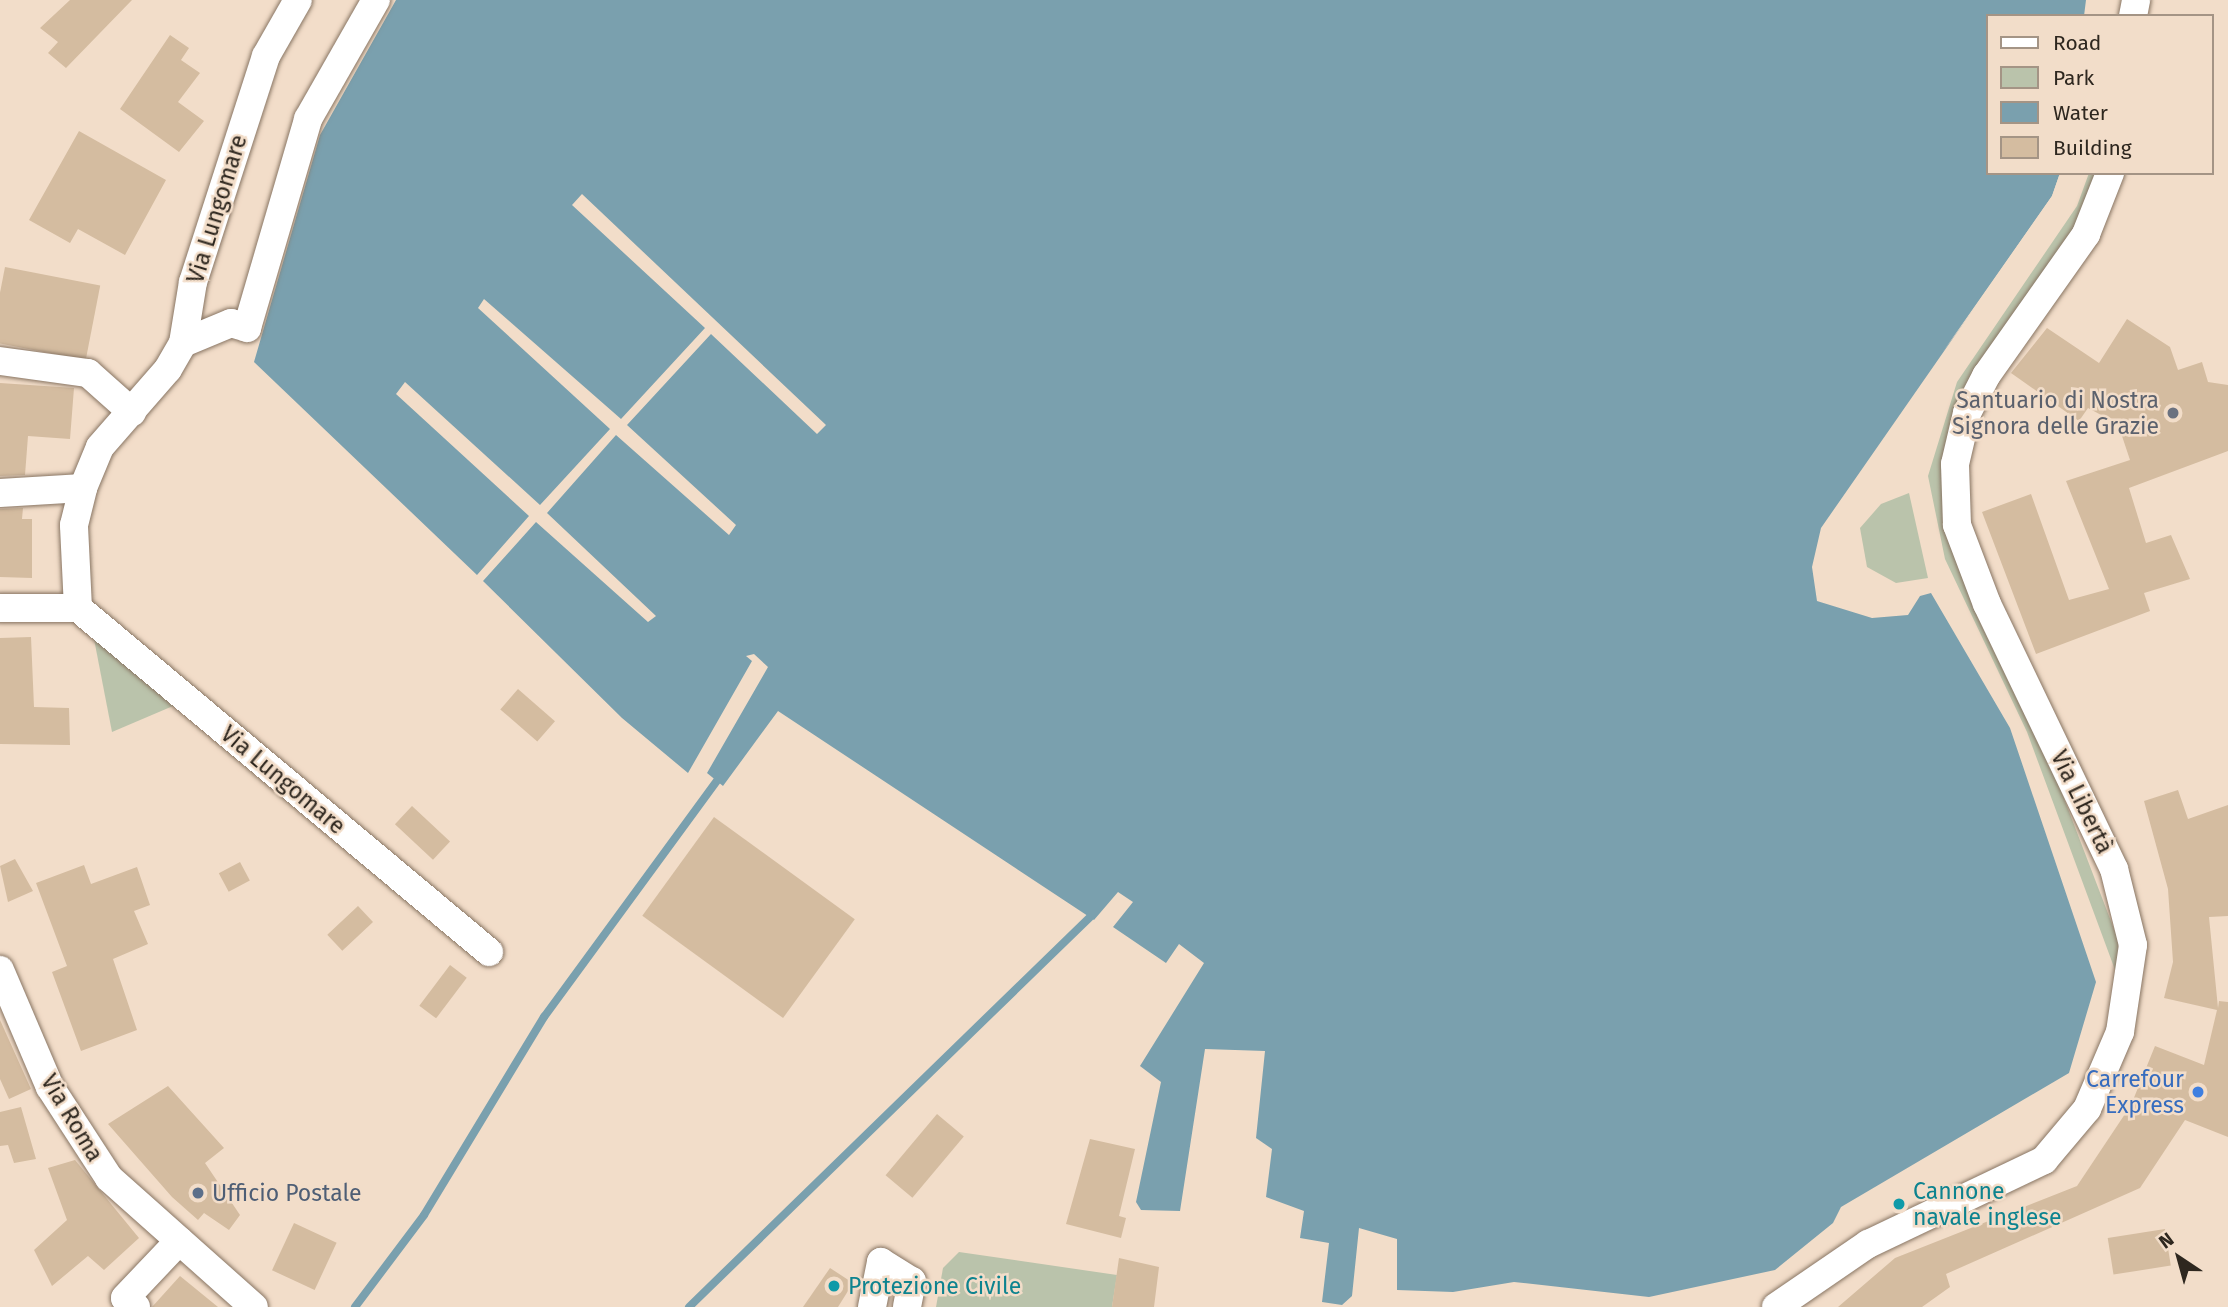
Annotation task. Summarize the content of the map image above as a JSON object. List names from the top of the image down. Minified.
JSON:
{"streets":{"street":["Via Lungomare","Via Libertà","Via Roma"]},"places":["Santuario di Nostra Signora delle Grazie","Carrefour Express","Ufficio Postale","Cannone navale inglese","Protezione Civile"],"legend":["Road","Park","Water","Building"],"north":"top left"}
